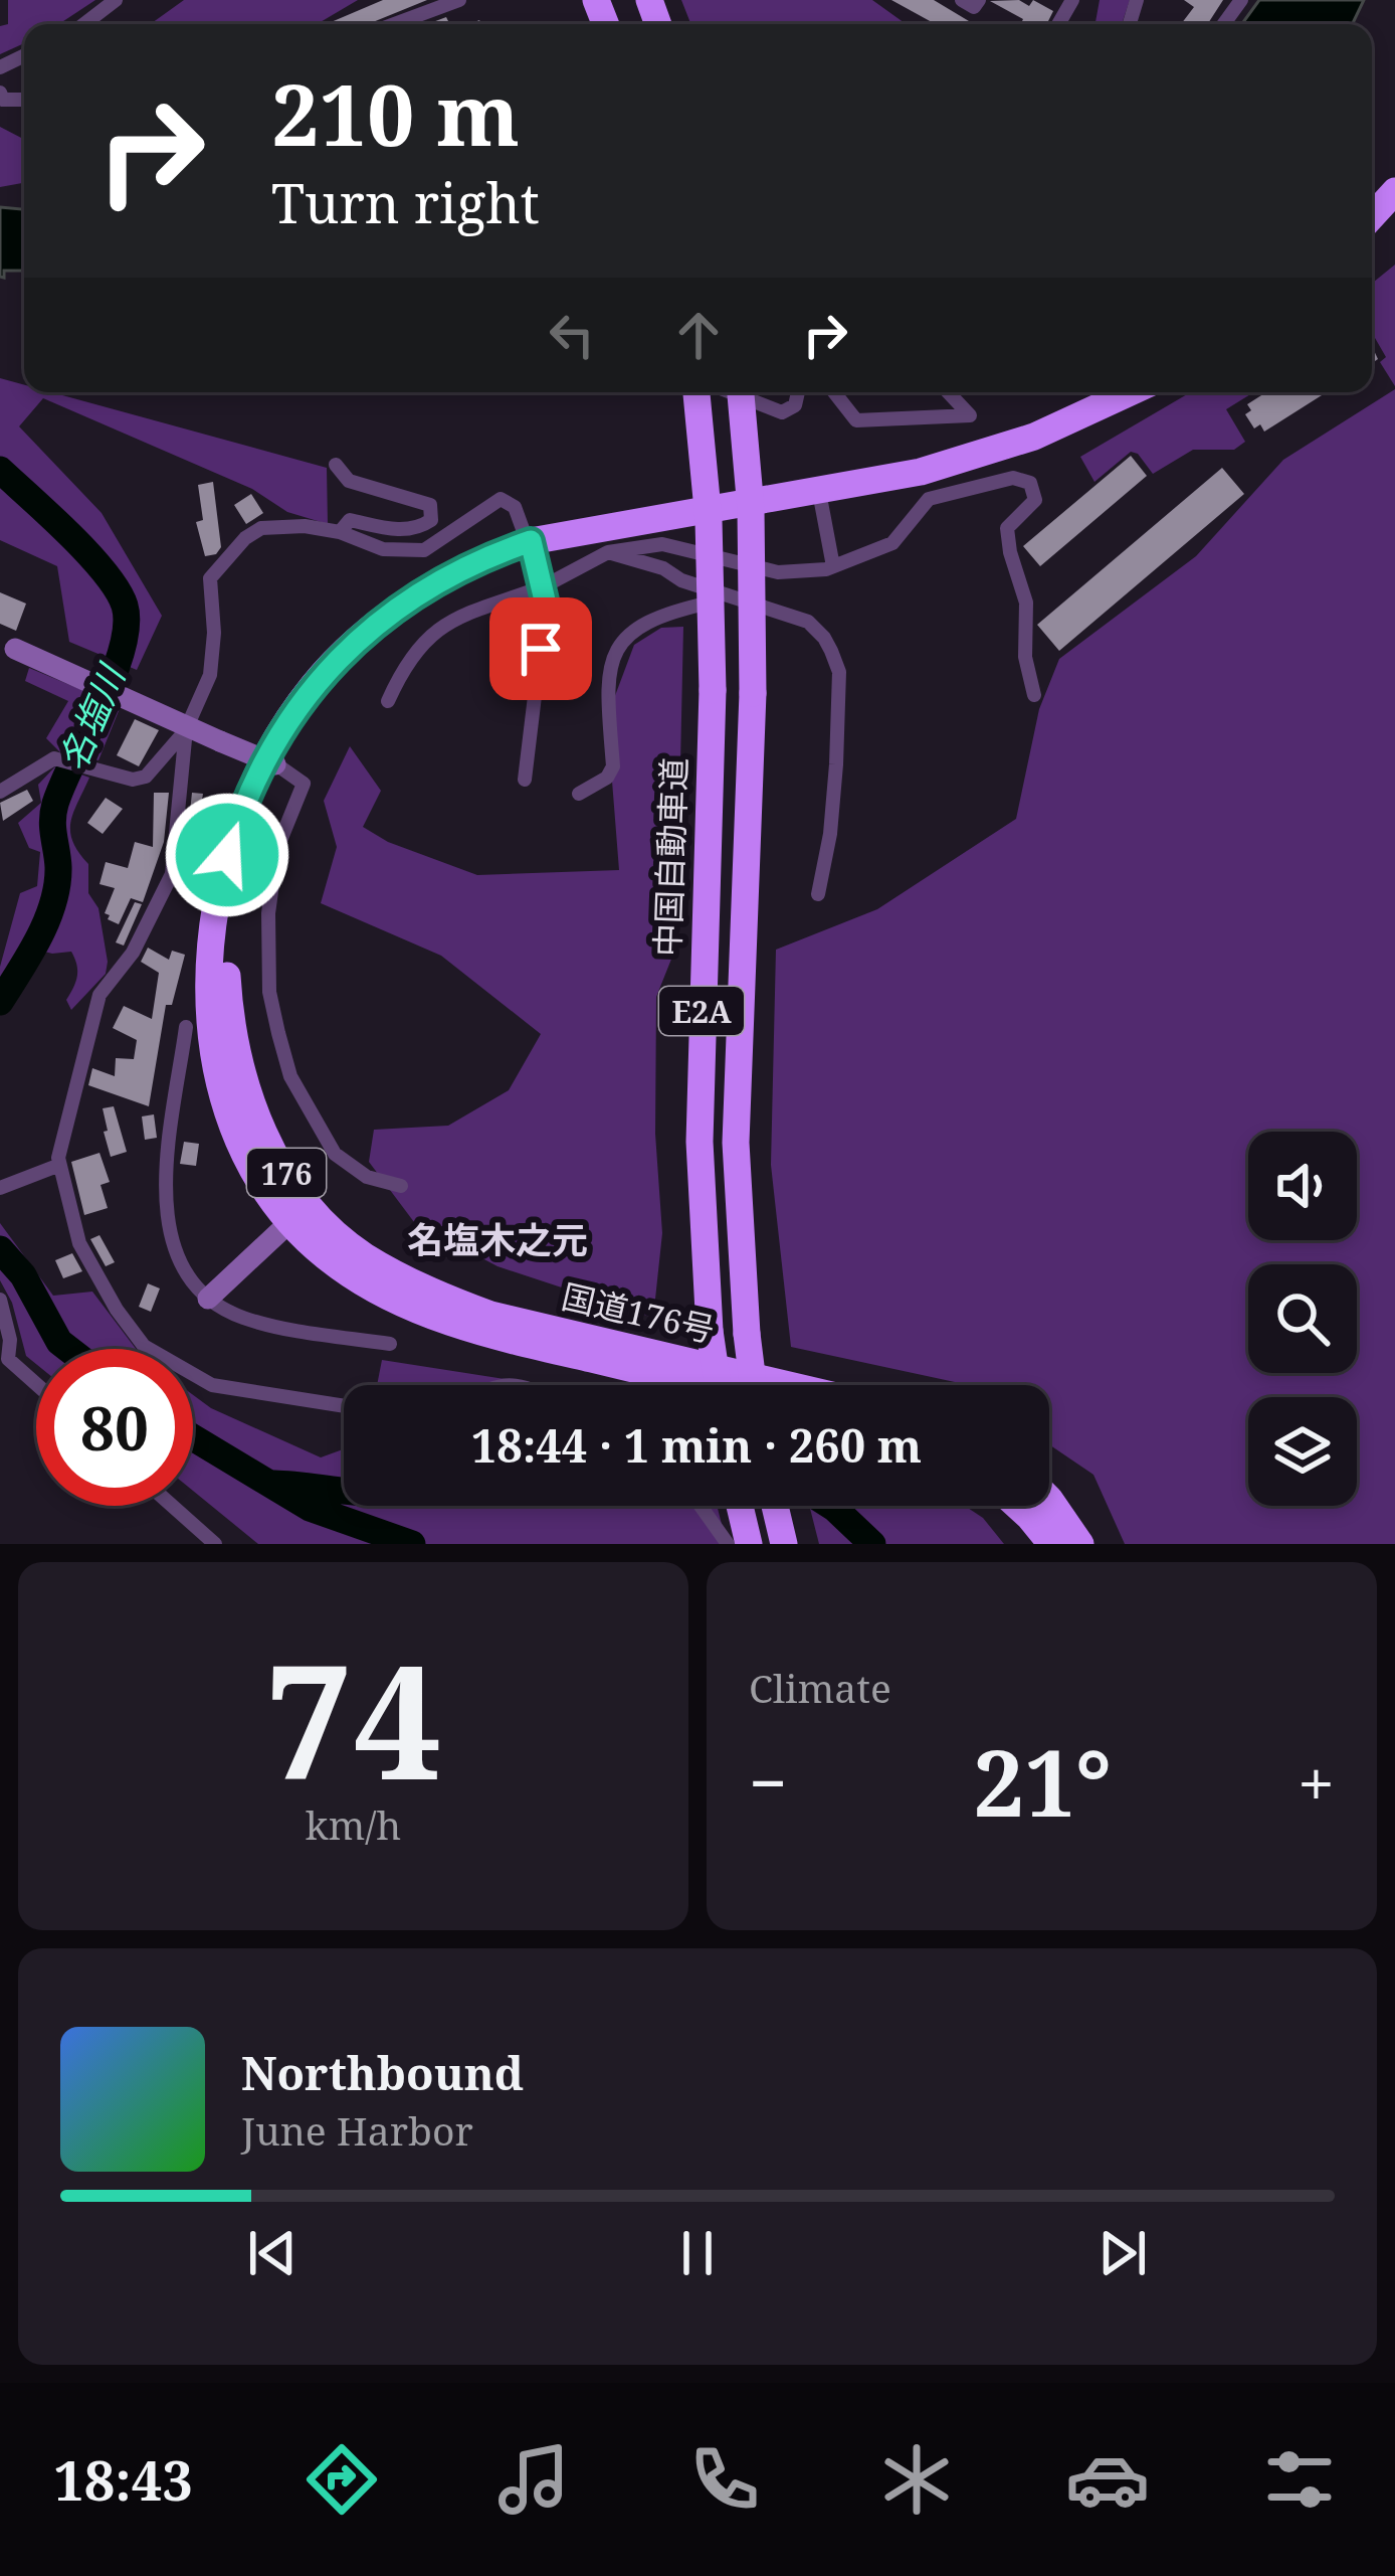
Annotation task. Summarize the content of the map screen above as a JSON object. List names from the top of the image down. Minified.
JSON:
{"streets":{"highway":["中国自動車道","E2A","176","国道176号"]},"districts":["名塩木之元"],"water":["名塩川"],"page":{"turn":["210 m","Turn right"],"limit":"80","trip":"18:44 · 1 min · 260 m","tile":[["74","km/h"],"Climate"],"heat":["−","21°","+"],"song":["Northbound","June Harbor"],"tabs":"18:43"}}
